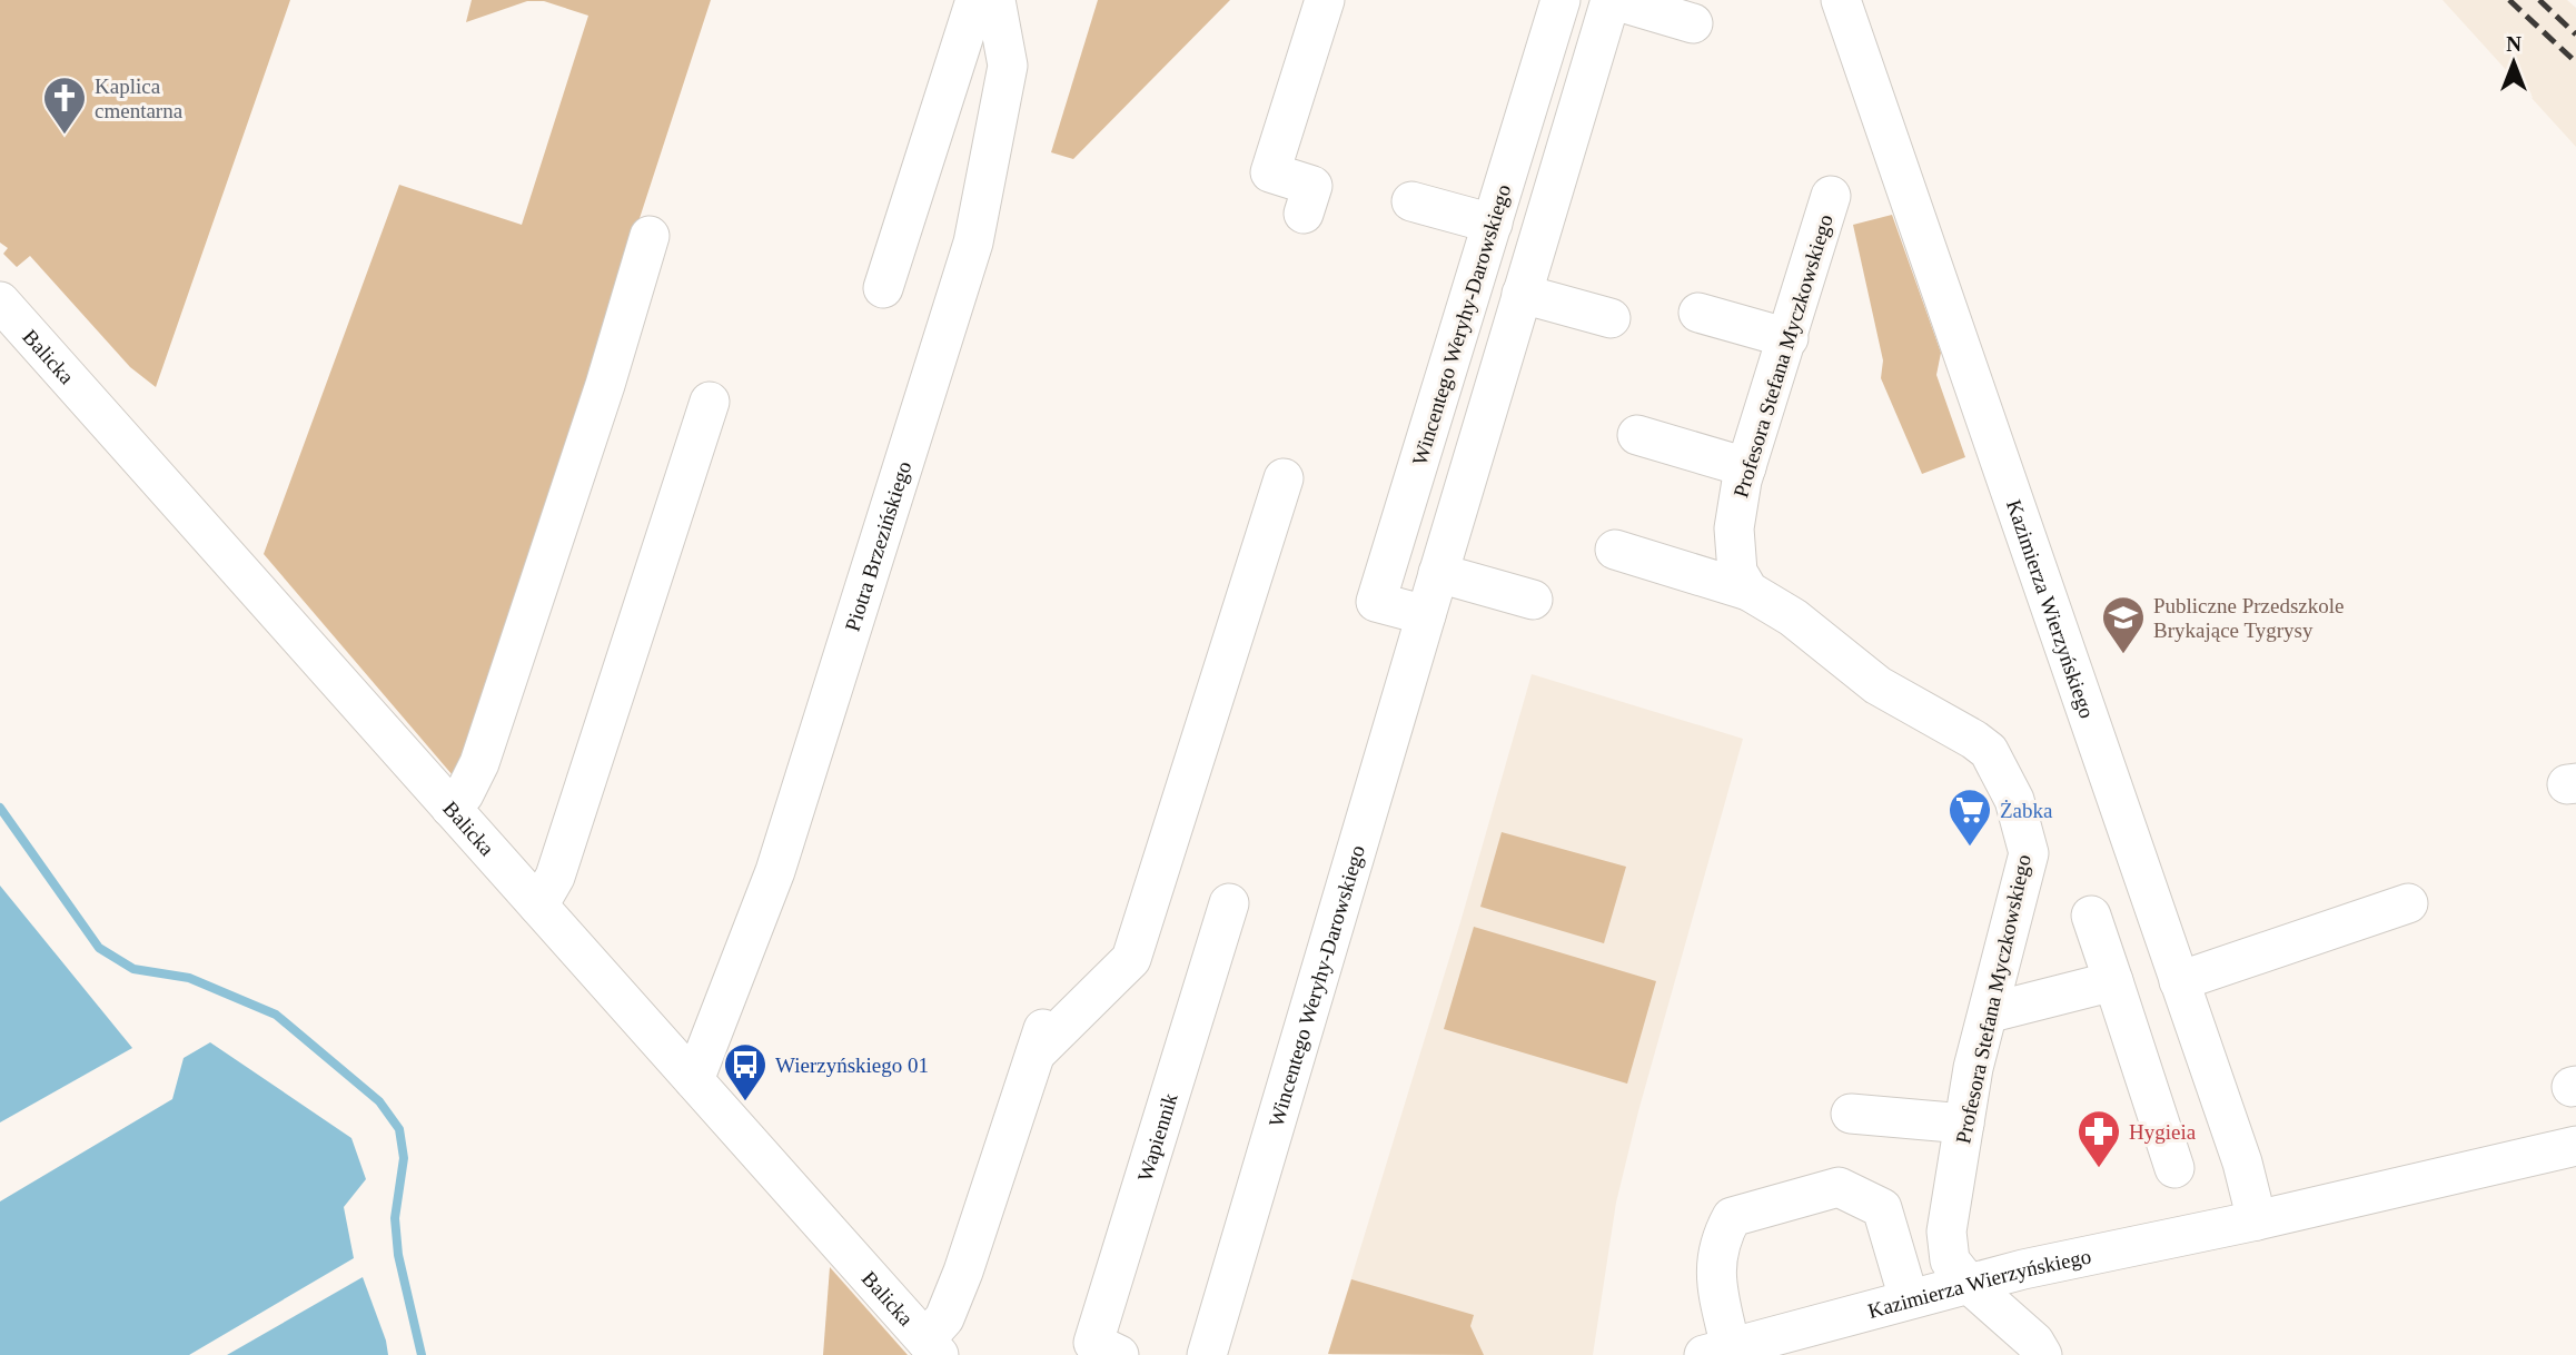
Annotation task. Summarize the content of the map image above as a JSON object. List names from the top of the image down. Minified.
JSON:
{"streets":{"street":["Wincentego Weryhy-Darowskiego","Profesora Stefana Myczkowskiego","Balicka","Piotra Brzezińskiego","Kazimierza Wierzyńskiego","Wapiennik"]},"crossings":[["Profesora Stefana Myczkowskiego","Kazimierza Wierzyńskiego"],["Balicka","Piotra Brzezińskiego"]],"places":{"church":["Kaplica cmentarna"],"school or university":["Publiczne Przedszkole Brykające Tygrysy"],"supermarket":["Żabka"],"bus stop":["Wierzyńskiego 01"],"pharmacy":["Hygieia"]},"north":"top"}
